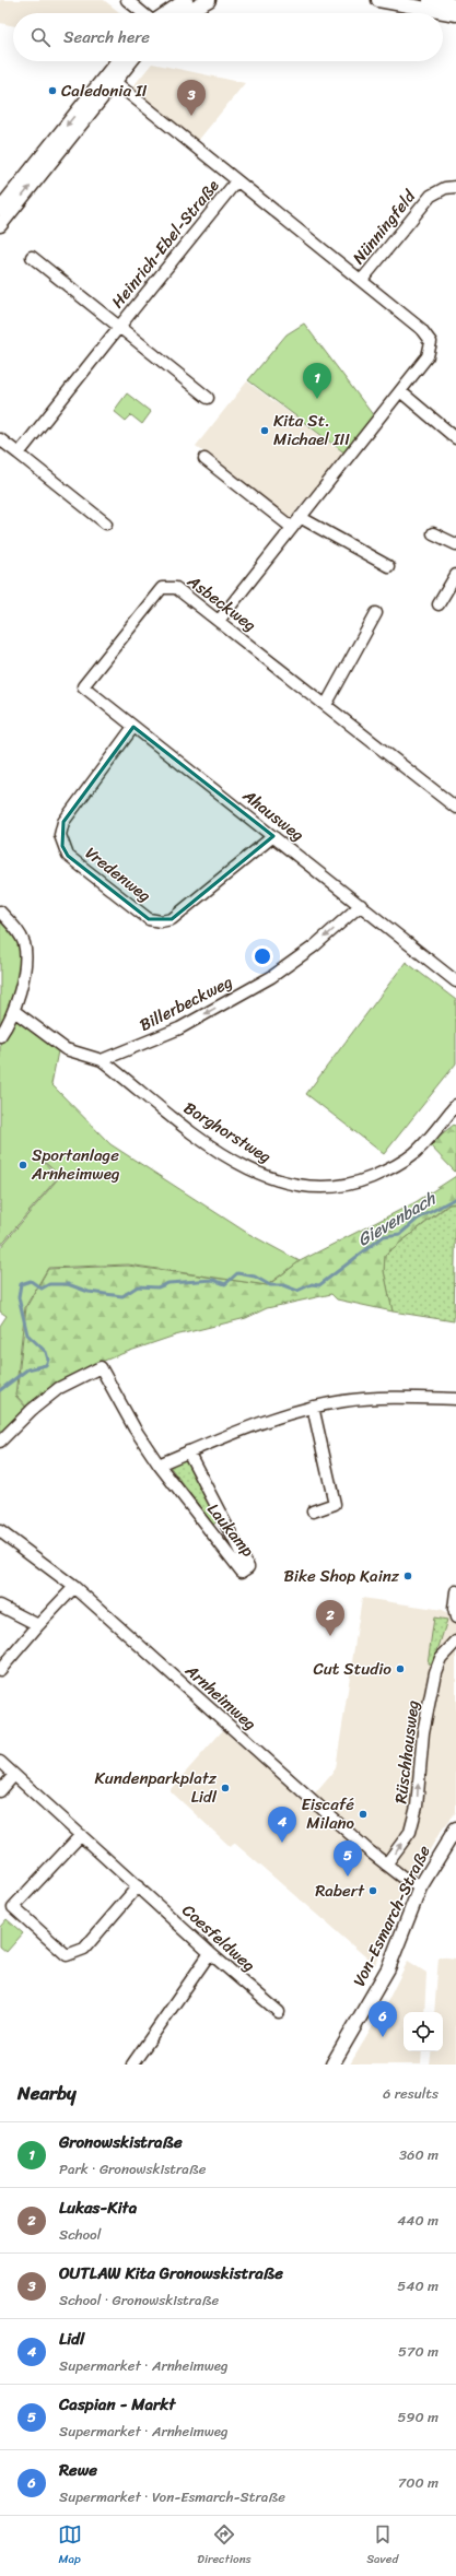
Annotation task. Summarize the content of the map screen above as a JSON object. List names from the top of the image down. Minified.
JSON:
{"streets":{"street":["Nünningfeld","Heinrich-Ebel-Straße","Asbeckweg","Ahausweg","Vredenweg","Billerbeckweg","Borghorstweg","Laukamp","Arnheimweg","Rüschhausweg","Von-Esmarch-Straße","Coesfeldweg"]},"crossings":[["Asbeckweg","Ahausweg"],["Ahausweg","Vredenweg"],["Ahausweg","Billerbeckweg"],["Billerbeckweg","Borghorstweg"],["Arnheimweg","Rüschhausweg"],["Arnheimweg","Von-Esmarch-Straße"]],"one_way":["Billerbeckweg","Rüschhausweg"],"water":["Gievenbach"],"places":["Caledonia II","Kita St. Michael III","Sportanlage Arnheimweg","Bike Shop Kainz","Cut Studio","Kundenparkplatz Lidl","Eiscafé Milano","Rabert"],"page":{"search":"Search here","pins":["3","1","2","4","5","6"],"heading":["Nearby","6 results"],"list":[{"mark":"1","name":"Gronowskistraße","note":"Park · Gronowskistraße","value":"360 m"},{"mark":"2","name":"Lukas-Kita","note":"School","value":"440 m"},{"mark":"3","name":"OUTLAW Kita Gronowskistraße","note":"School · Gronowskistraße","value":"540 m"},{"mark":"4","name":"Lidl","note":"Supermarket · Arnheimweg","value":"570 m"},{"mark":"5","name":"Caspian - Markt","note":"Supermarket · Arnheimweg","value":"590 m"},{"mark":"6","name":"Rewe","note":"Supermarket · Von-Esmarch-Straße","value":"700 m"}],"nav":["Map","Directions","Saved"]}}
